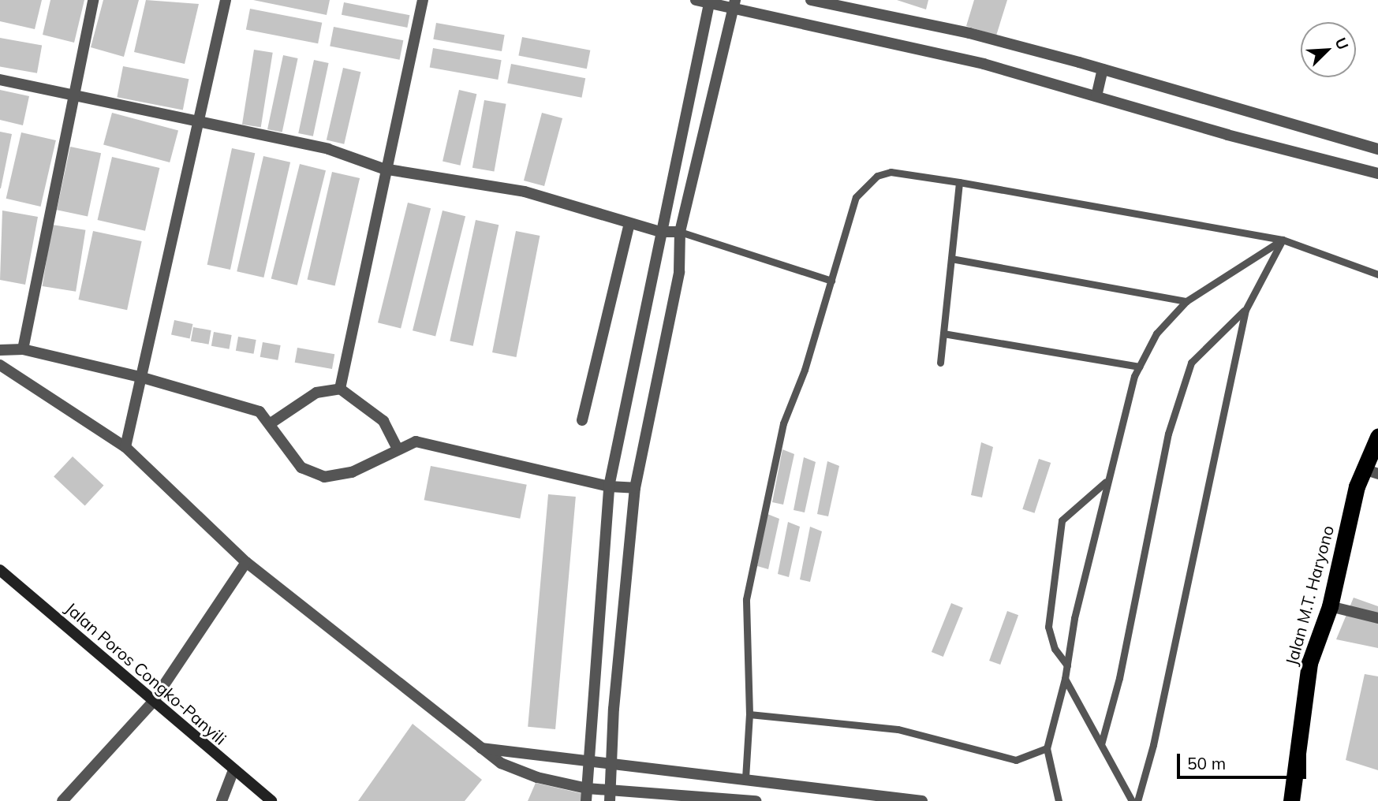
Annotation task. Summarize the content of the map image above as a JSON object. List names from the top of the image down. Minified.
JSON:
{"streets":{"highway":["Jalan M.T. Haryono"],"main road":["Jalan Poros Congko-Panyili"]},"scale_bar":"50 m","north":"top right"}
